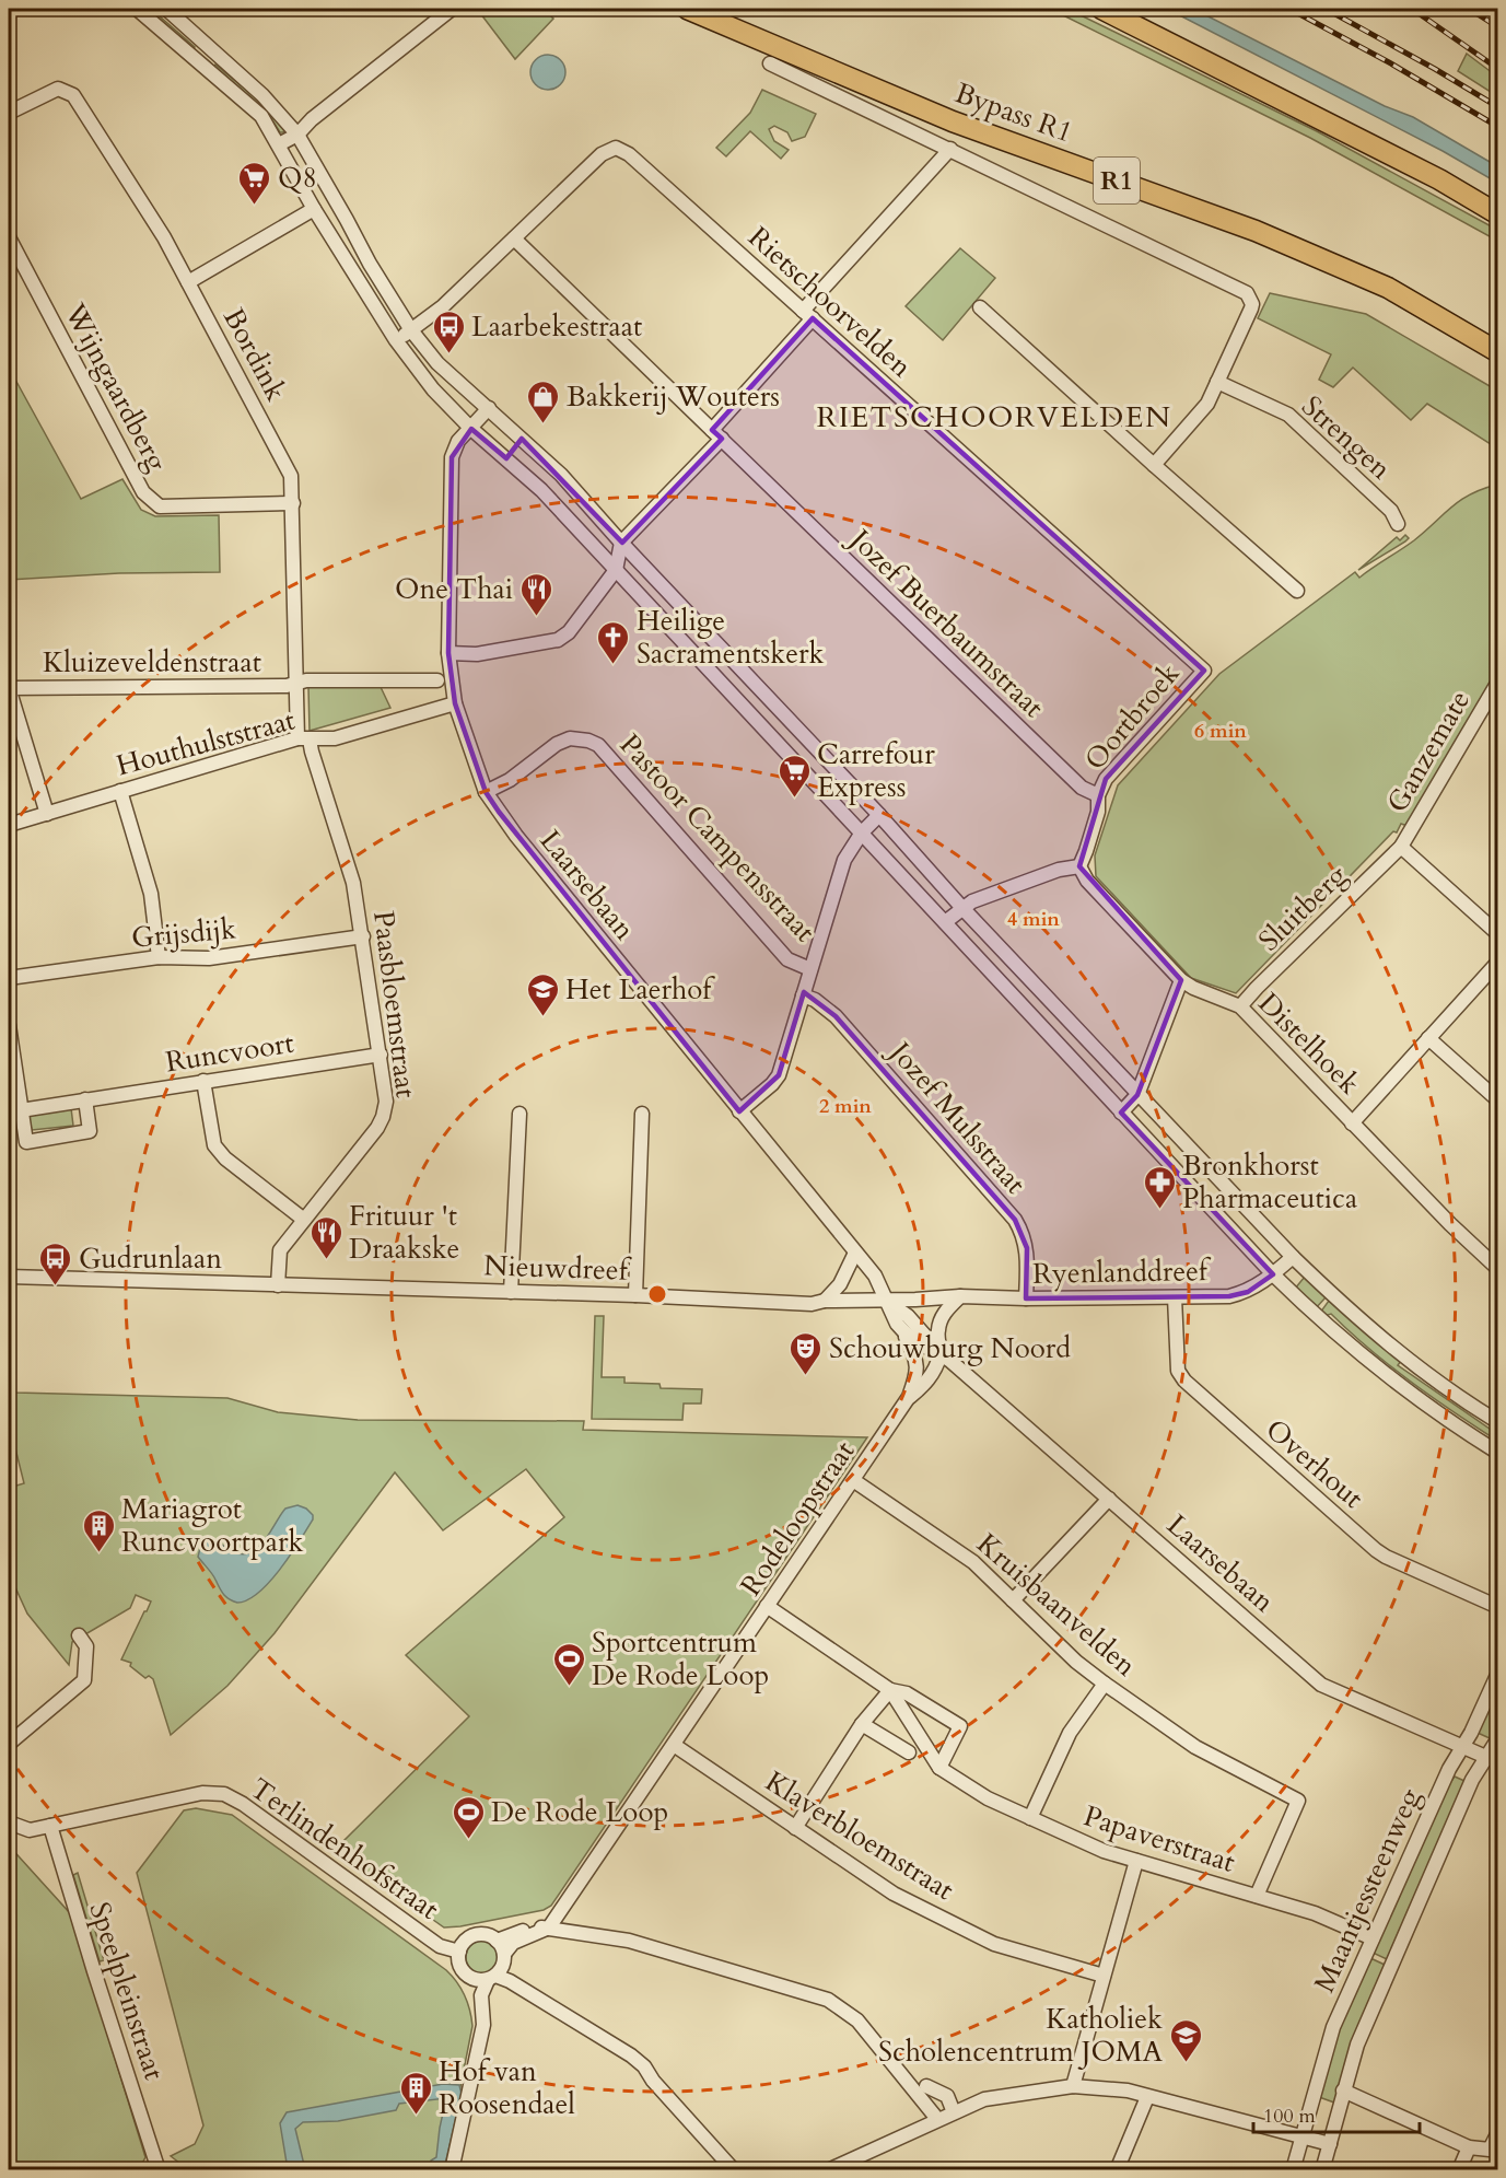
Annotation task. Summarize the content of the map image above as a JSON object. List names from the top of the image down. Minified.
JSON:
{"streets":{"highway":["Bypass R1","R1"],"street":["Rietschoorvelden","Bordink","Wijngaardberg","Strengen","Jozef Buerbaumstraat","Kluizeveldenstraat","Oortbroek","Houthulststraat","Ganzemate","Pastoor Campensstraat","Laarsebaan","Sluitberg","Grijsdijk","Paasbloemstraat","Distelhoek","Runcvoort","Jozef Mulsstraat","Nieuwdreef","Ryenlanddreef","Overhout","Rodeloopstraat","Kruisbaanvelden","Klaverbloemstraat","Papaverstraat","Terlindenhofstraat","Maantjessteenweg","Speelpleinstraat"]},"crossings":[["Rietschoorvelden","Jozef Buerbaumstraat"],["Rietschoorvelden","Oortbroek"],["Bordink","Wijngaardberg"],["Bordink","Kluizeveldenstraat"],["Bordink","Houthulststraat"],["Bordink","Paasbloemstraat"],["Jozef Buerbaumstraat","Oortbroek"],["Kluizeveldenstraat","Houthulststraat"],["Houthulststraat","Laarsebaan"],["Houthulststraat","Paasbloemstraat"],["Ganzemate","Sluitberg"],["Pastoor Campensstraat","Laarsebaan"],["Laarsebaan","Nieuwdreef"],["Laarsebaan","Ryenlanddreef"],["Laarsebaan","Rodeloopstraat"],["Laarsebaan","Maantjessteenweg"],["Sluitberg","Distelhoek"],["Grijsdijk","Paasbloemstraat"],["Paasbloemstraat","Runcvoort"],["Paasbloemstraat","Nieuwdreef"],["Jozef Mulsstraat","Ryenlanddreef"],["Nieuwdreef","Ryenlanddreef"],["Ryenlanddreef","Overhout"],["Rodeloopstraat","Kruisbaanvelden"],["Rodeloopstraat","Klaverbloemstraat"],["Kruisbaanvelden","Papaverstraat"],["Papaverstraat","Maantjessteenweg"],["Terlindenhofstraat","Speelpleinstraat"]],"districts":["RIETSCHOORVELDEN"],"places":{"supermarket":["Q8","Carrefour Express"],"bus stop":["Laarbekestraat","Gudrunlaan"],"shop":["Bakkerij Wouters"],"restaurant":["One Thai","Frituur 't Draakske"],"church":["Heilige Sacramentskerk"],"school or university":["Het Laerhof","Katholiek Scholencentrum JOMA"],"pharmacy":["Bronkhorst Pharmaceutica"],"theatre":["Schouwburg Noord"],"building":["Mariagrot Runcvoortpark","Hof van Roosendael"],"sports":["Sportcentrum De Rode Loop","De Rode Loop"]},"scale_bar":"100 m","rings":["6 min","4 min","2 min"]}
